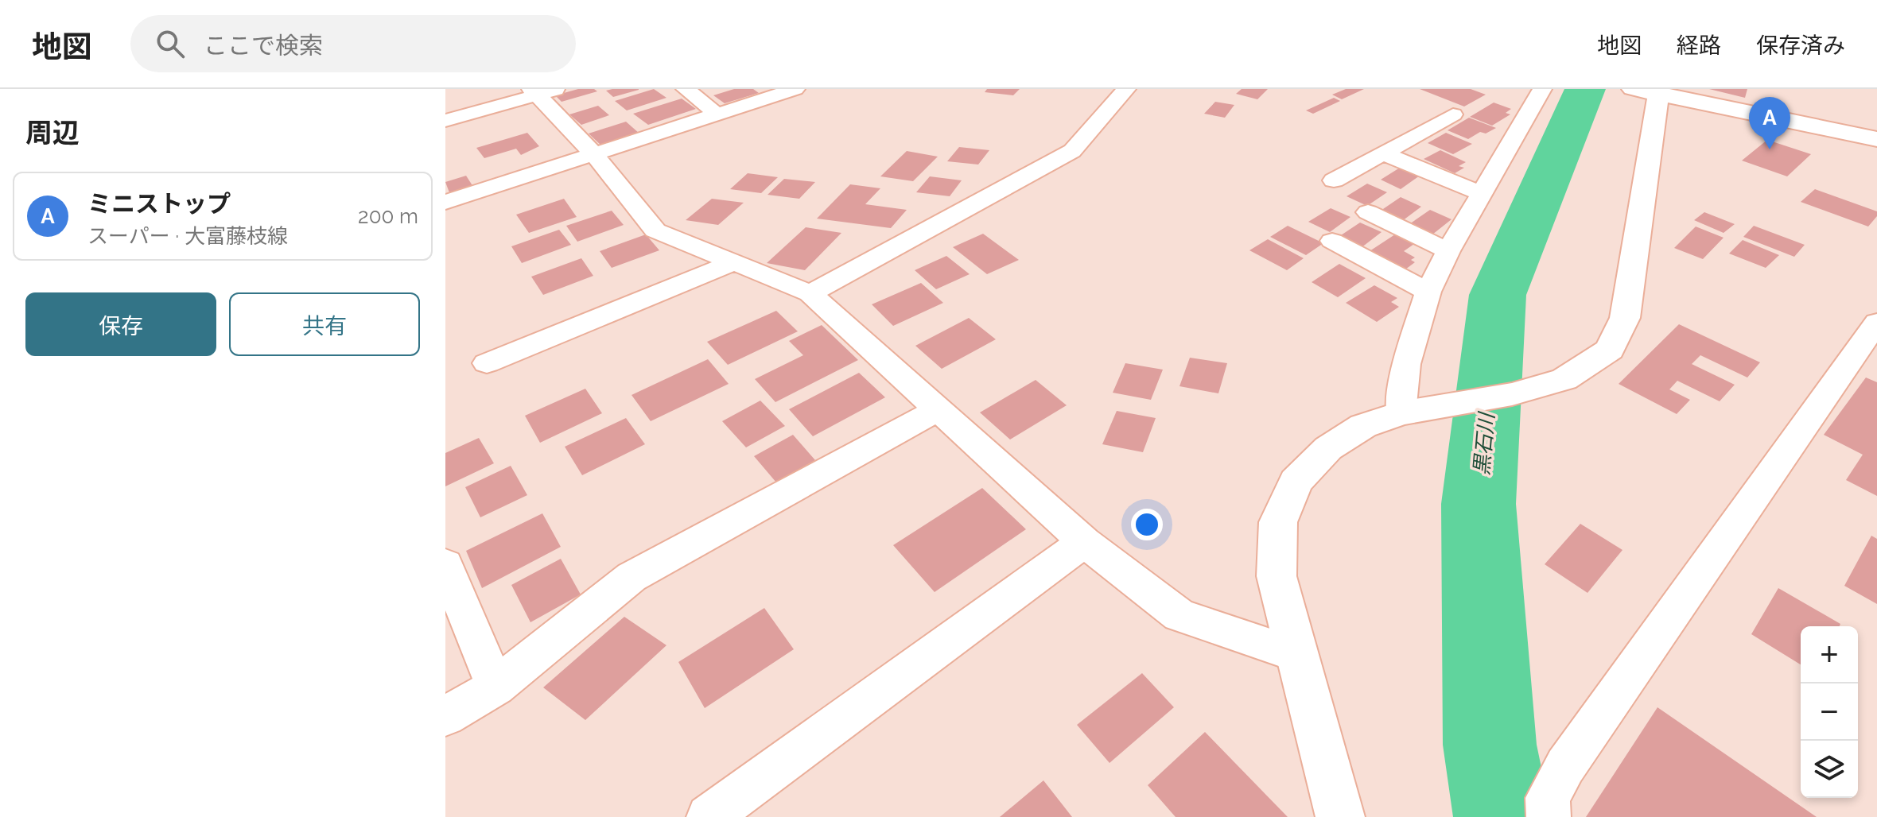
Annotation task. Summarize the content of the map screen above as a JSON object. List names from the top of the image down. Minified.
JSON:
{"water":["黒石川"],"page":{"header":"地図","search":"ここで検索","nav":["地図","経路","保存済み"],"heading":"周辺","pins":"A","list":[{"mark":"A","name":"ミニストップ","note":"スーパー · 大富藤枝線","value":"200 m"}],"buttons":["保存","共有"],"map_buttons":["+","−"]}}
